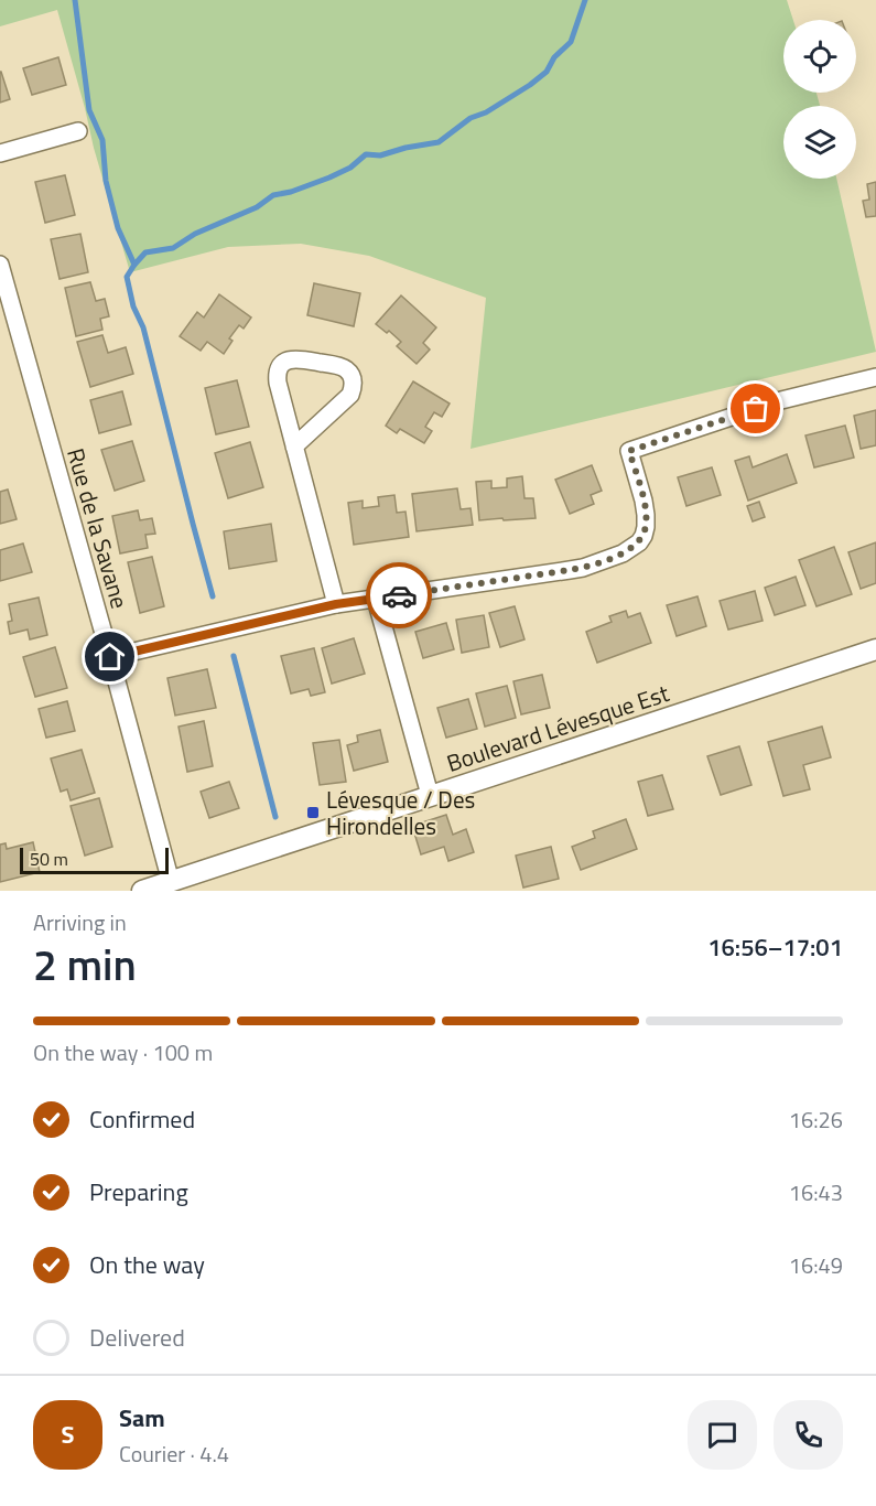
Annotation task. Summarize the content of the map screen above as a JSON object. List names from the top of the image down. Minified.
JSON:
{"streets":{"street":["Rue de la Savane","Boulevard Lévesque Est"]},"crossings":[["Rue de la Savane","Boulevard Lévesque Est"]],"places":{"transit":["Lévesque / Des Hirondelles"]},"scale_bar":"50 m","page":{"scale":"50 m","heading":["2 min","Arriving in","16:56–17:01"],"panel":["Sam","Courier · 4.4"],"bar":"On the way · 100 m","list":[["Confirmed","16:26"],["Preparing","16:43"],["On the way","16:49"],"Delivered"],"round":"S"}}
